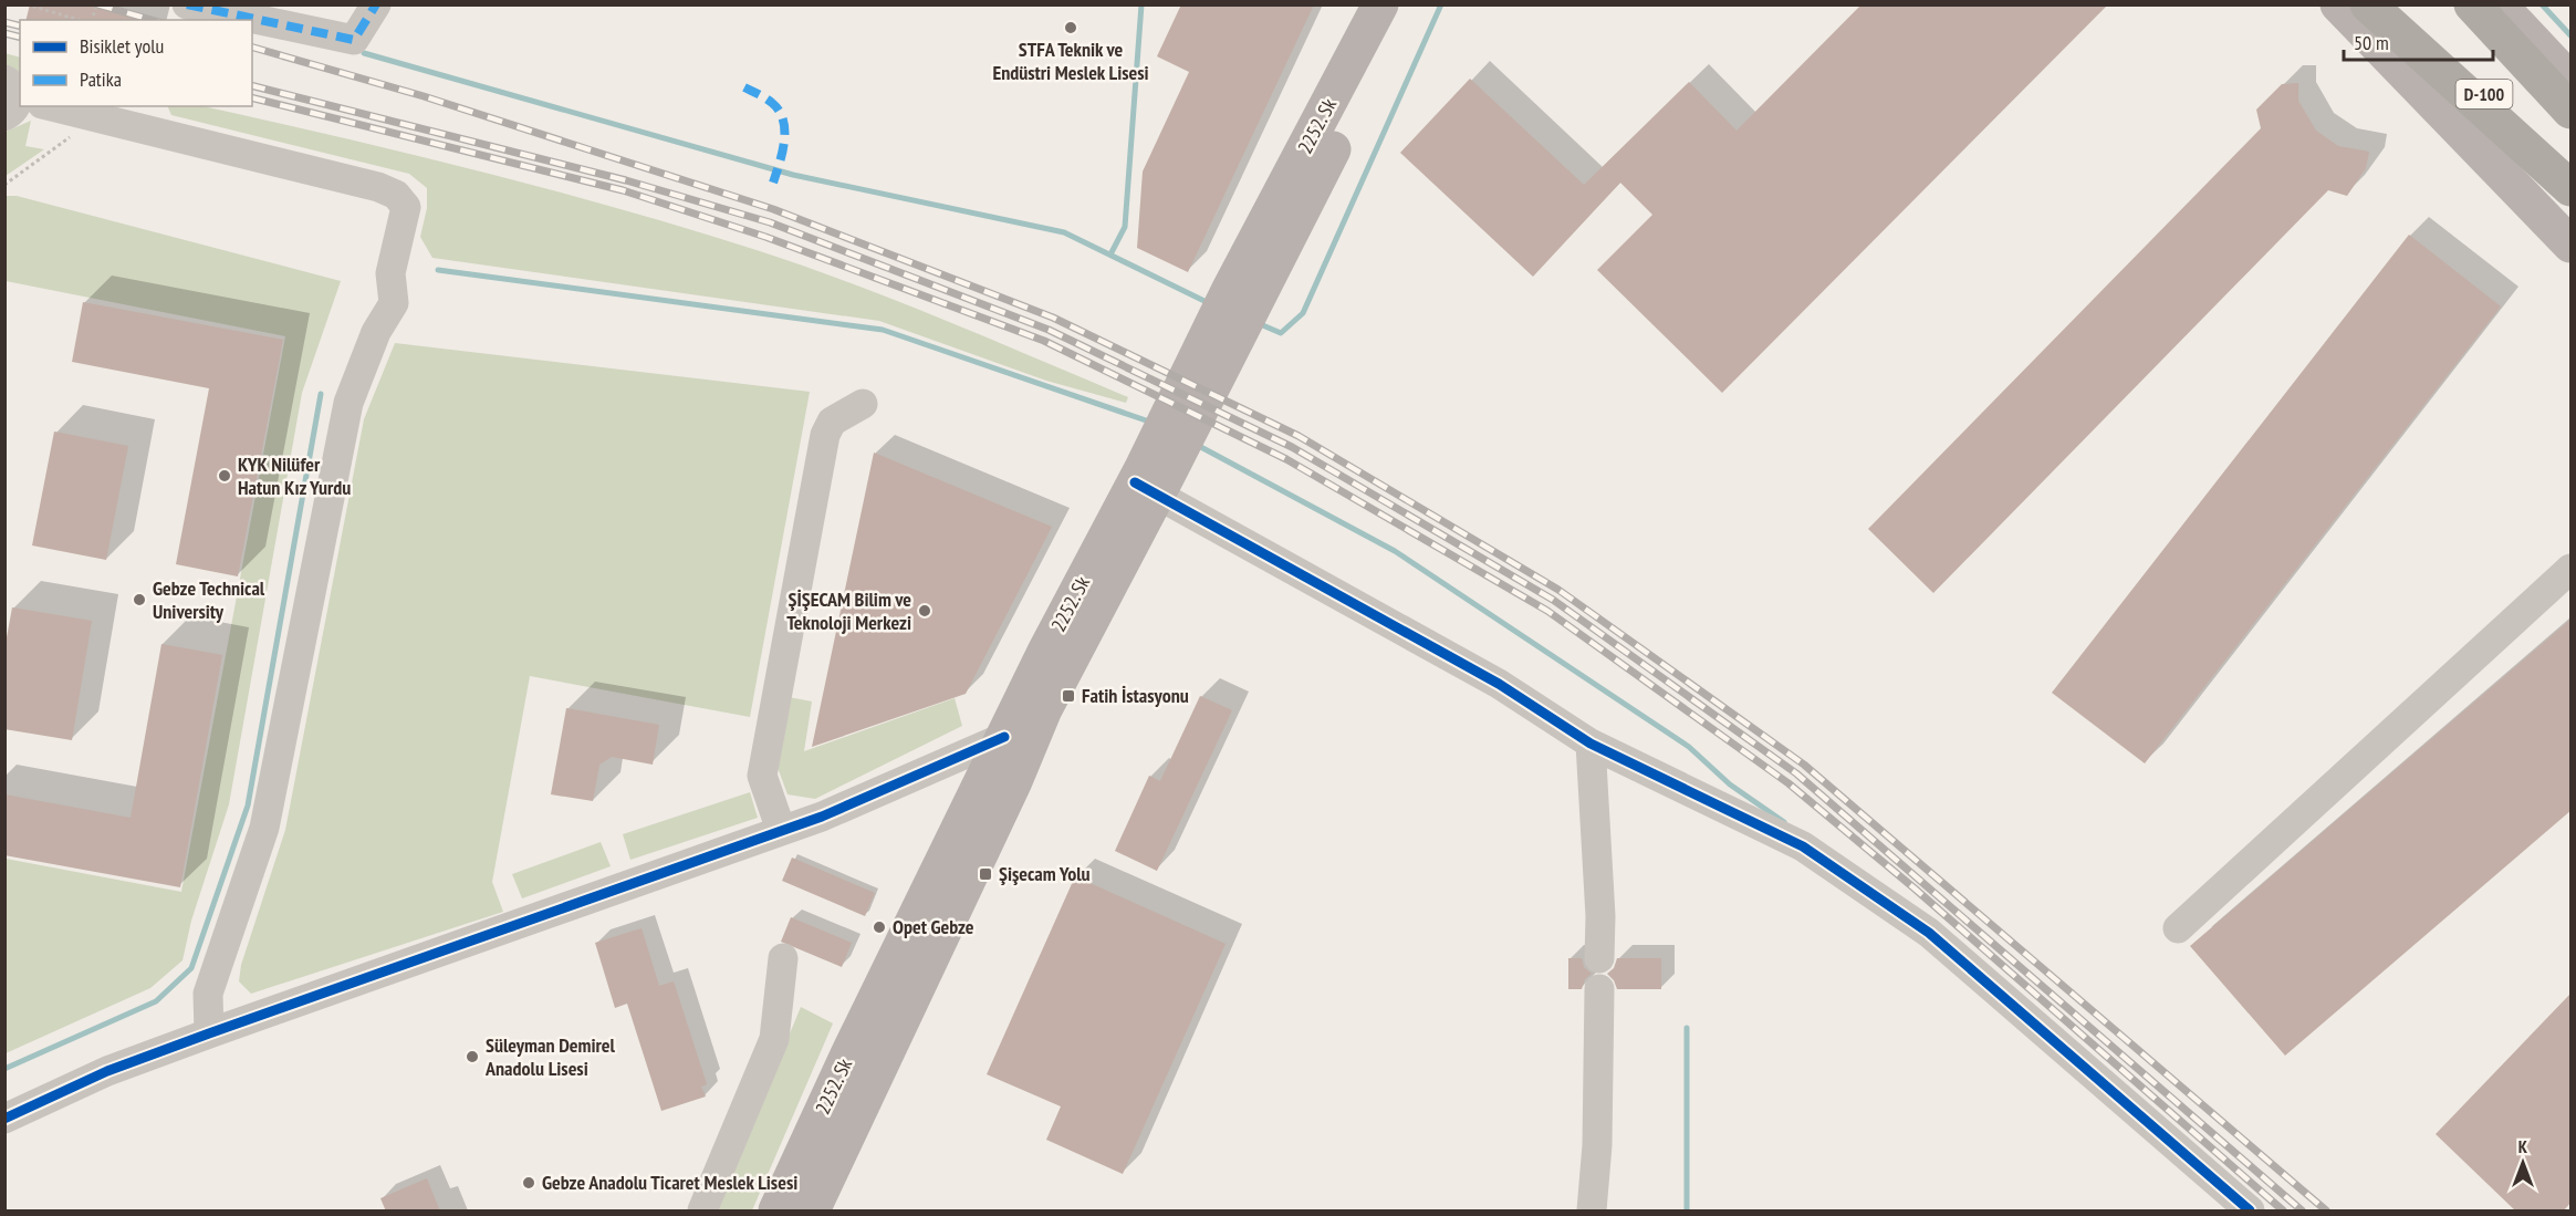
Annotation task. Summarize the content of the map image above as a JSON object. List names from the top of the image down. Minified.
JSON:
{"streets":{"highway":["D-100"],"main road":["2252. Sk"]},"places":{"other":["STFA Teknik ve Endüstri Meslek Lisesi","KYK Nilüfer Hatun Kız Yurdu","Gebze Technical University","ŞİŞECAM Bilim ve Teknoloji Merkezi","Opet Gebze","Süleyman Demirel Anadolu Lisesi","Gebze Anadolu Ticaret Meslek Lisesi"],"transit":["Fatih İstasyonu","Şişecam Yolu"]},"legend":["Bisiklet yolu","Patika"],"scale_bar":"50 m","north":"top"}
